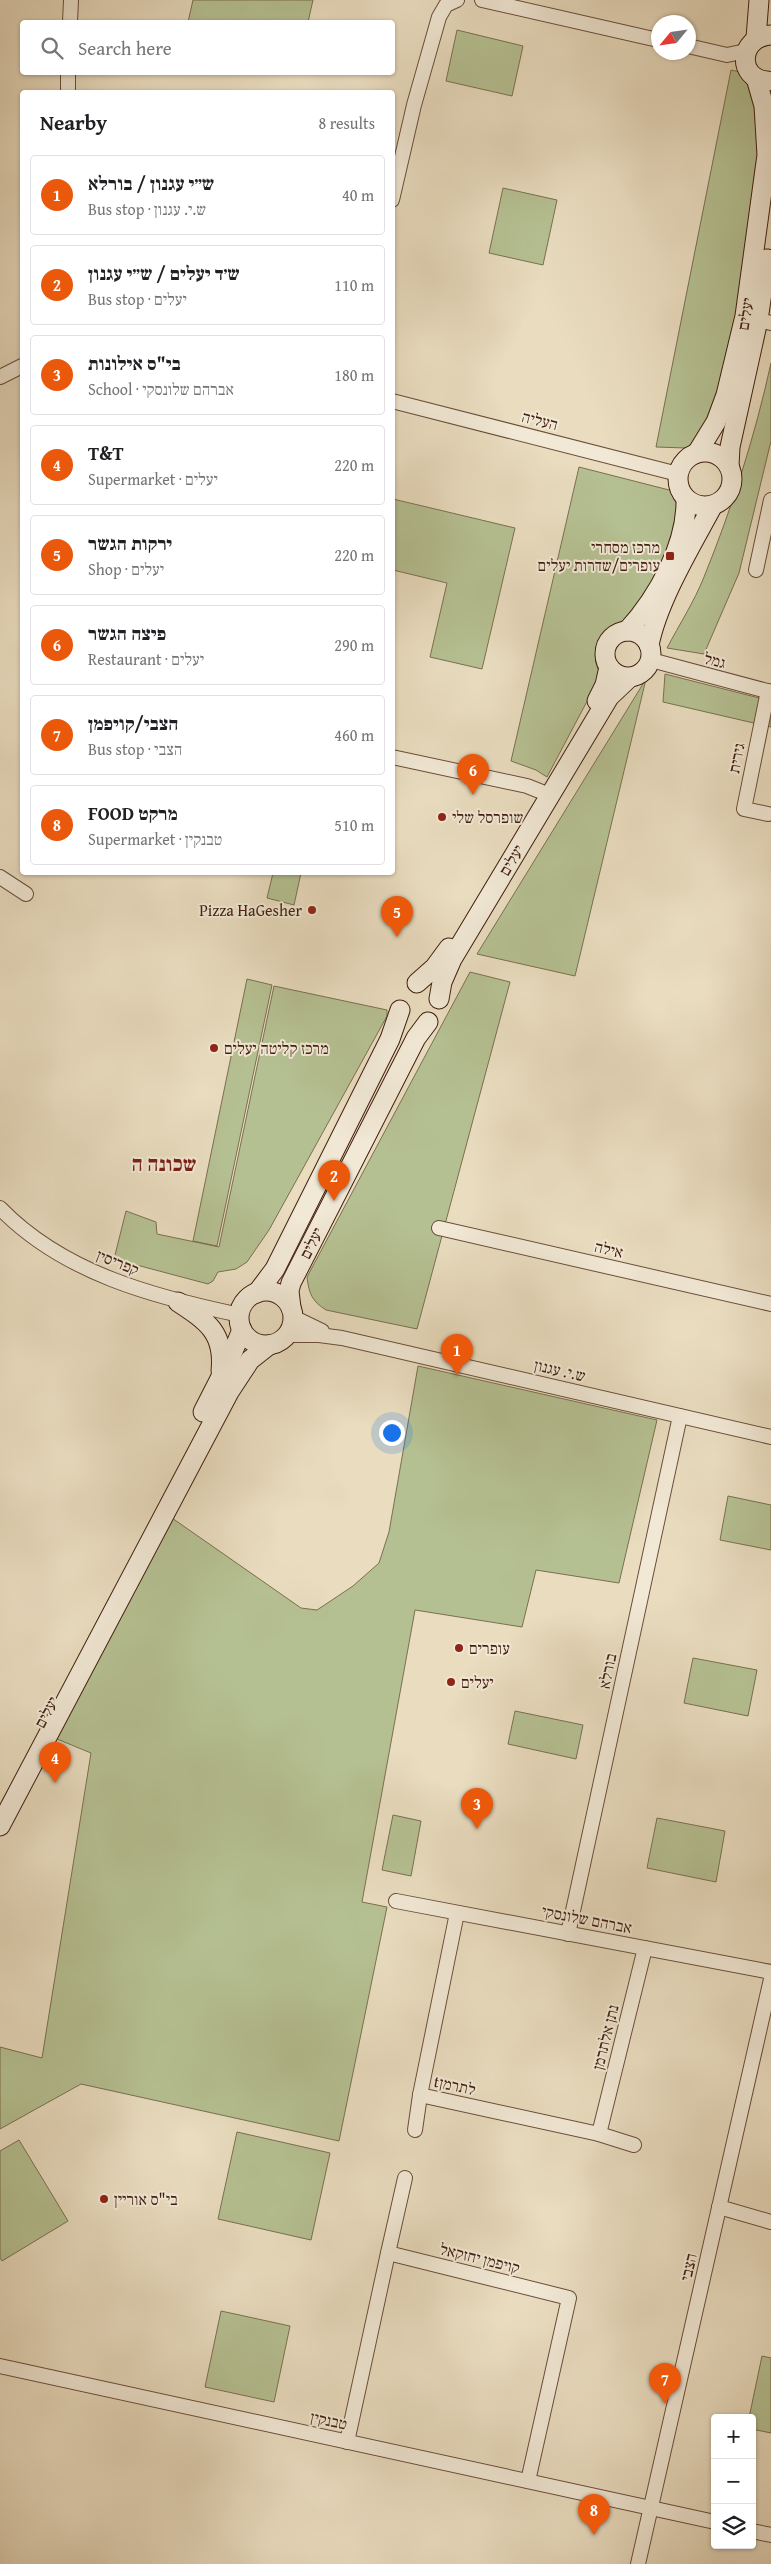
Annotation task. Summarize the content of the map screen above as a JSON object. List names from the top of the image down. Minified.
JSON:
{"streets":{"street":["יעלים","העליה","גמל","גירית","אילה","קפריסין","ש.י. עגנון","בורלא","אברהם שלונסקי","נתן אלתרמן","tלתרמן","קויפמן יחזקאל","הצבי","טבנקין"]},"crossings":[["יעלים","העליה"],["יעלים","גמל"],["יעלים","קפריסין"],["יעלים","ש.י. עגנון"],["גמל","גירית"],["קפריסין","ש.י. עגנון"],["ש.י. עגנון","בורלא"],["בורלא","אברהם שלונסקי"],["אברהם שלונסקי","נתן אלתרמן"],["אברהם שלונסקי","tלתרמן"],["נתן אלתרמן","tלתרמן"],["קויפמן יחזקאל","טבנקין"],["הצבי","טבנקין"]],"districts":["שכונה ה"],"places":{"transit":["מרכז מסחרי עופרים/שדרות יעלים"],"other":["שופרסל שלי","Pizza HaGesher","מרכז קליטה יעלים","עופרים","יעלים","בי\"ס אוריין"]},"north":"bottom left","page":{"search":"Search here","heading":["Nearby","8 results"],"list":[{"mark":"1","name":"ש״י עגנון / בורלא","note":"Bus stop · ש.י. עגנון","value":"40 m"},{"mark":"2","name":"ש׳ד יעלים / ש״י עגנון","note":"Bus stop · יעלים","value":"110 m"},{"mark":"3","name":"בי\"ס אילונות","note":"School · אברהם שלונסקי","value":"180 m"},{"mark":"4","name":"T&T","note":"Supermarket · יעלים","value":"220 m"},{"mark":"5","name":"ירקות הגשר","note":"Shop · יעלים","value":"220 m"},{"mark":"6","name":"פיצה הגשר","note":"Restaurant · יעלים","value":"290 m"},{"mark":"7","name":"הצבי/קויפמן","note":"Bus stop · הצבי","value":"460 m"},{"mark":"8","name":"FOOD מרקט","note":"Supermarket · טבנקין","value":"510 m"}],"pins":["6","5","2","1","4","3","7","8"],"map_buttons":["+","−"]}}
